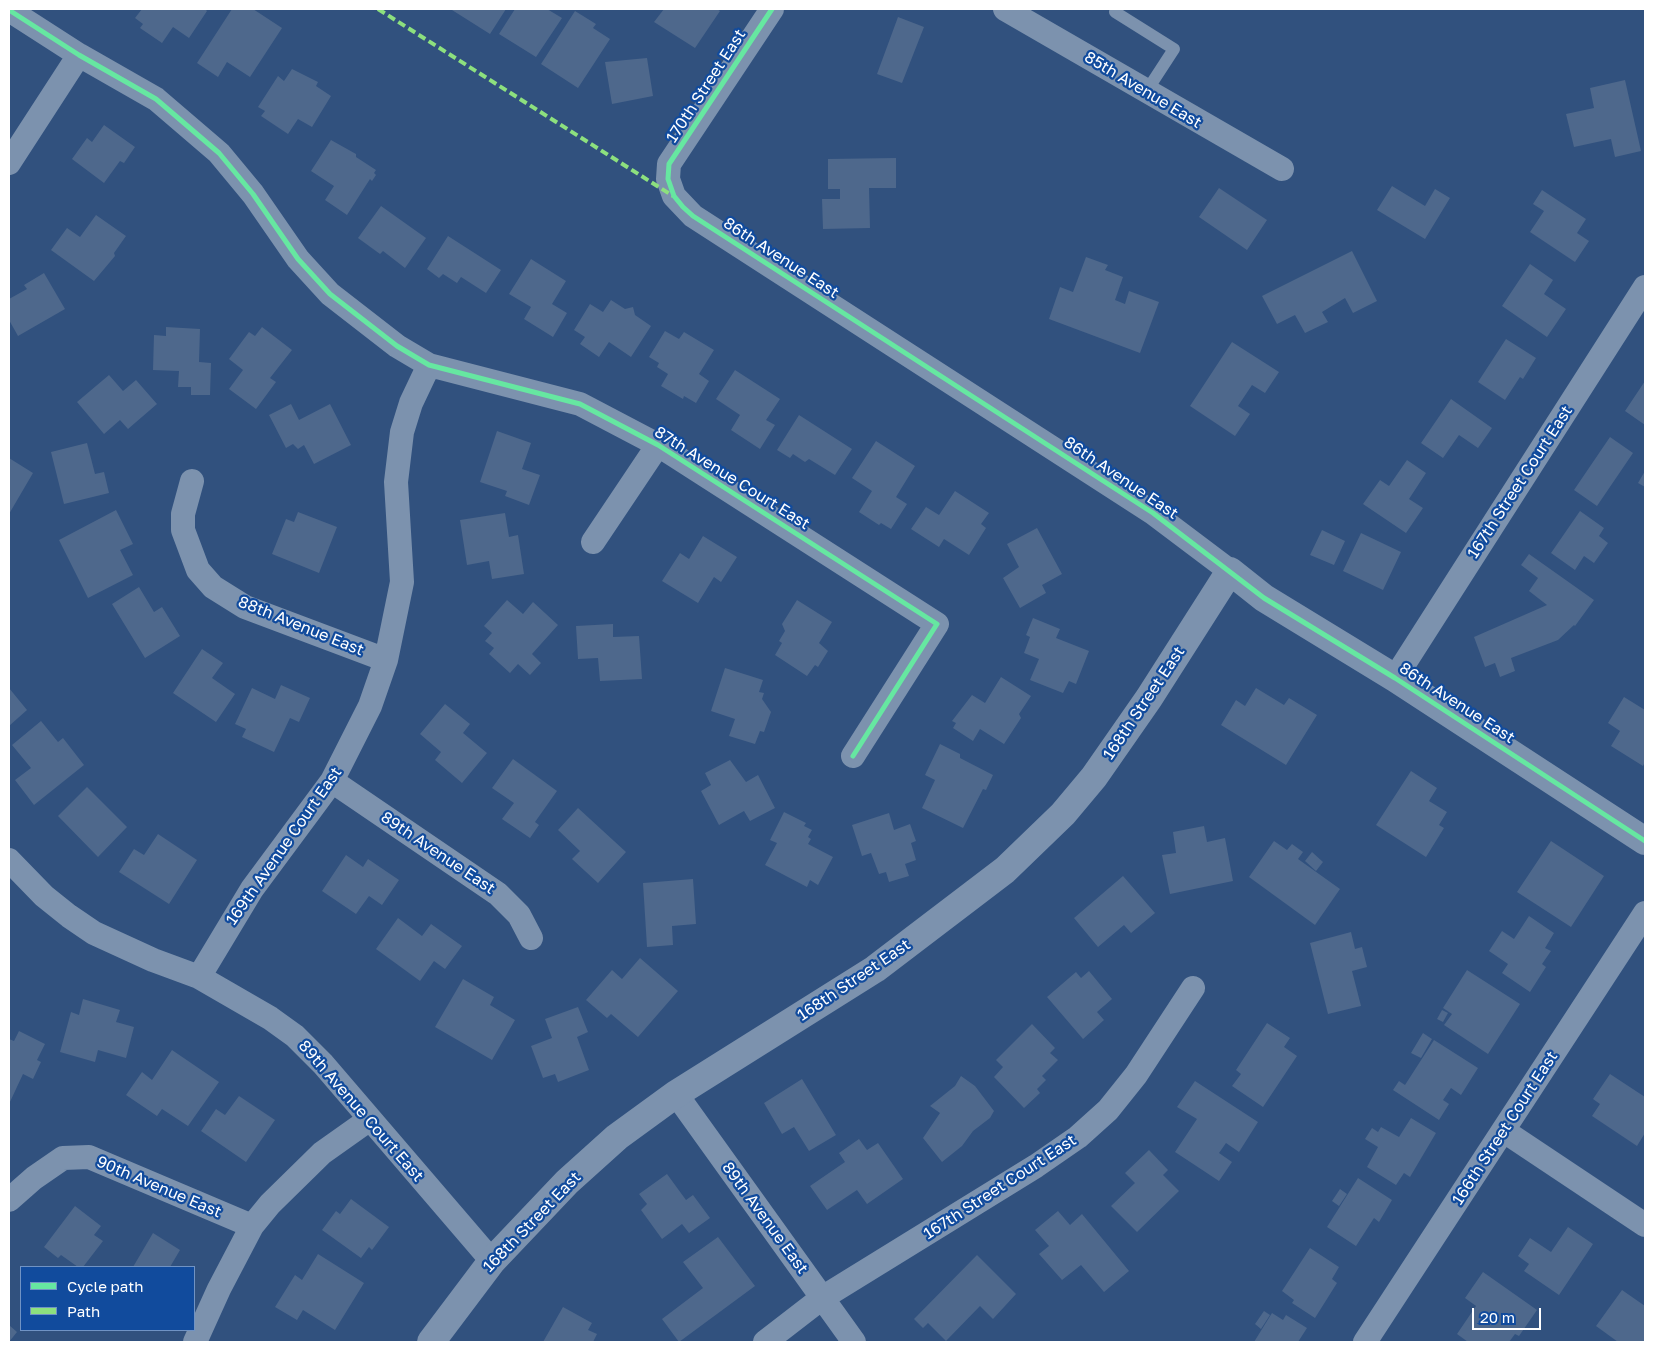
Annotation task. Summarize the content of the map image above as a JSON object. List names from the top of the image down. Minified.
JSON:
{"streets":{"street":["170th Street East","85th Avenue East","86th Avenue East","87th Avenue Court East","167th Street Court East","88th Avenue East","168th Street East","169th Avenue Court East","89th Avenue East","89th Avenue Court East","166th Street Court East","90th Avenue East"]},"crossings":[["170th Street East","86th Avenue East"],["86th Avenue East","167th Street Court East"],["86th Avenue East","168th Street East"],["87th Avenue Court East","169th Avenue Court East"],["167th Street Court East","89th Avenue East"],["88th Avenue East","169th Avenue Court East"],["168th Street East","89th Avenue East"],["168th Street East","89th Avenue Court East"],["169th Avenue Court East","89th Avenue East"],["169th Avenue Court East","89th Avenue Court East"]],"legend":["Cycle path","Path"],"scale_bar":"20 m"}
